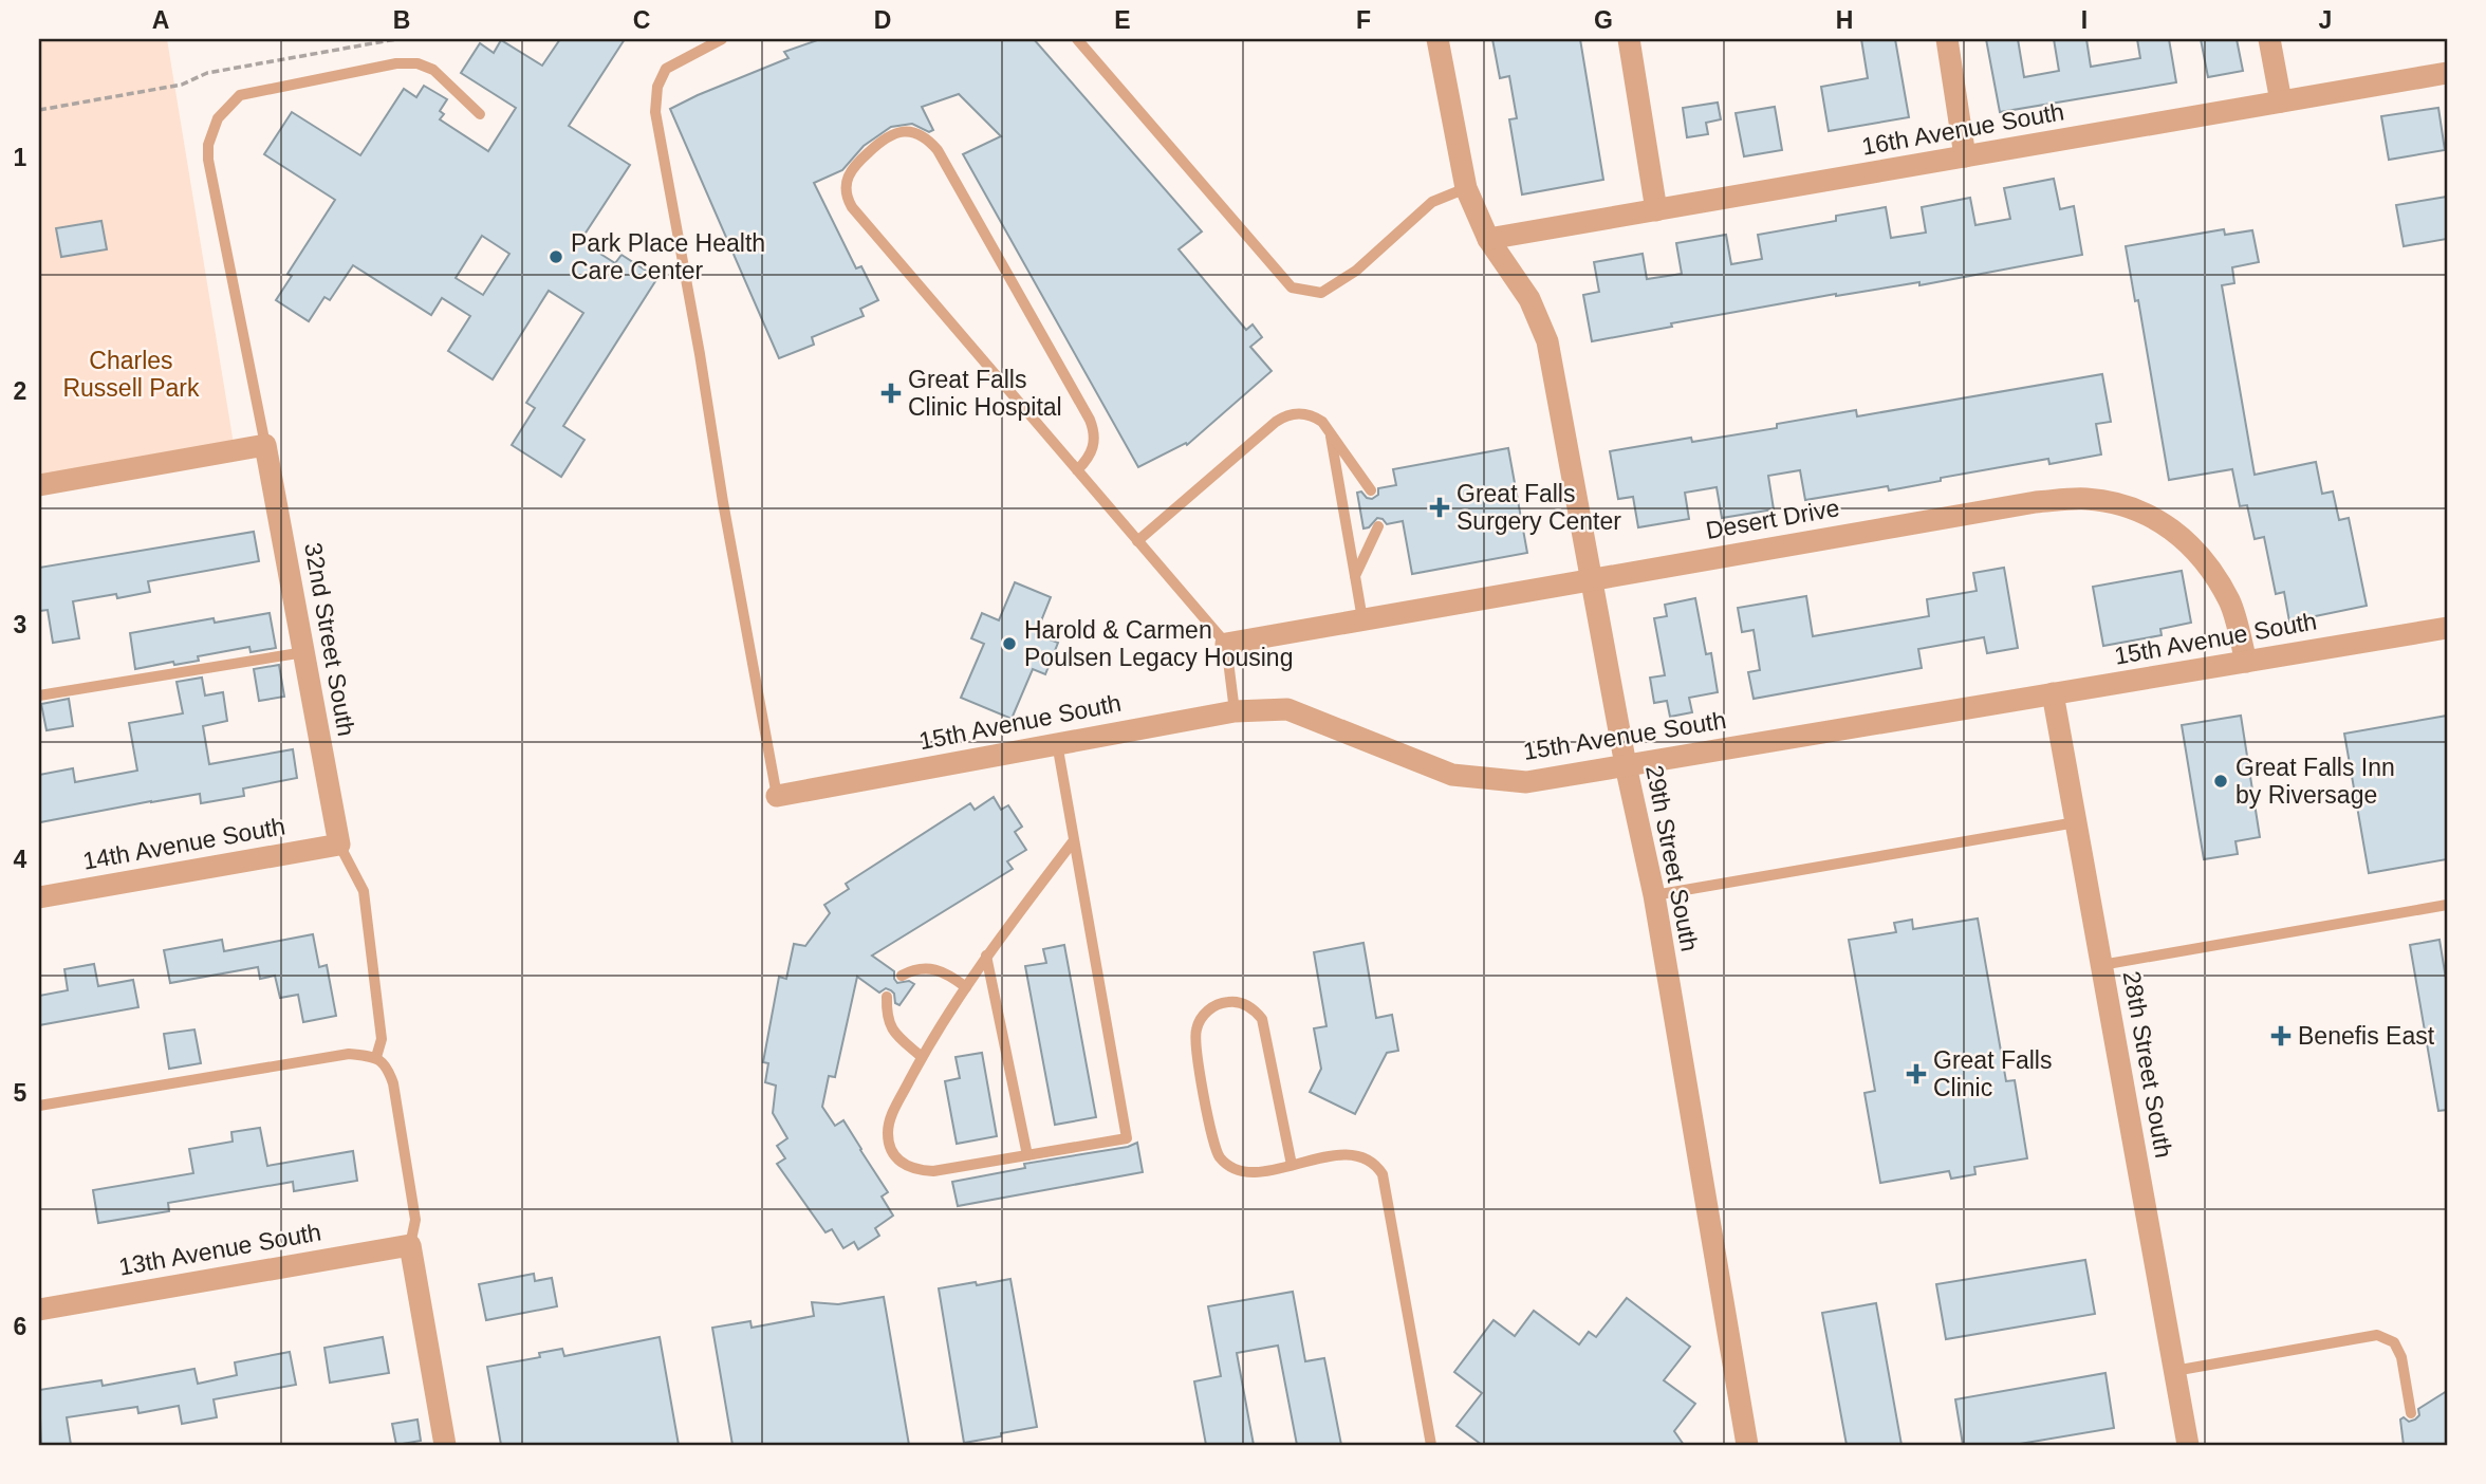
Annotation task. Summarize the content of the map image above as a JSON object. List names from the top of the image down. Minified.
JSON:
{"streets":{"street":["16th Avenue South","Desert Drive","15th Avenue South","32nd Street South","14th Avenue South","29th Street South","28th Street South","13th Avenue South"]},"crossings":[["16th Avenue South","29th Street South"],["Desert Drive","15th Avenue South"],["Desert Drive","29th Street South"],["15th Avenue South","29th Street South"],["15th Avenue South","28th Street South"],["32nd Street South","14th Avenue South"]],"parks":["Charles Russell Park"],"places":{"other":["Park Place Health Care Center","Harold & Carmen Poulsen Legacy Housing","Great Falls Inn by Riversage"],"health":["Great Falls Clinic Hospital","Great Falls Surgery Center","Benefis East","Great Falls Clinic"]},"grid":{"columns":["A","B","C","D","E","F","G","H","I","J"],"rows":["1","2","3","4","5","6"]}}
